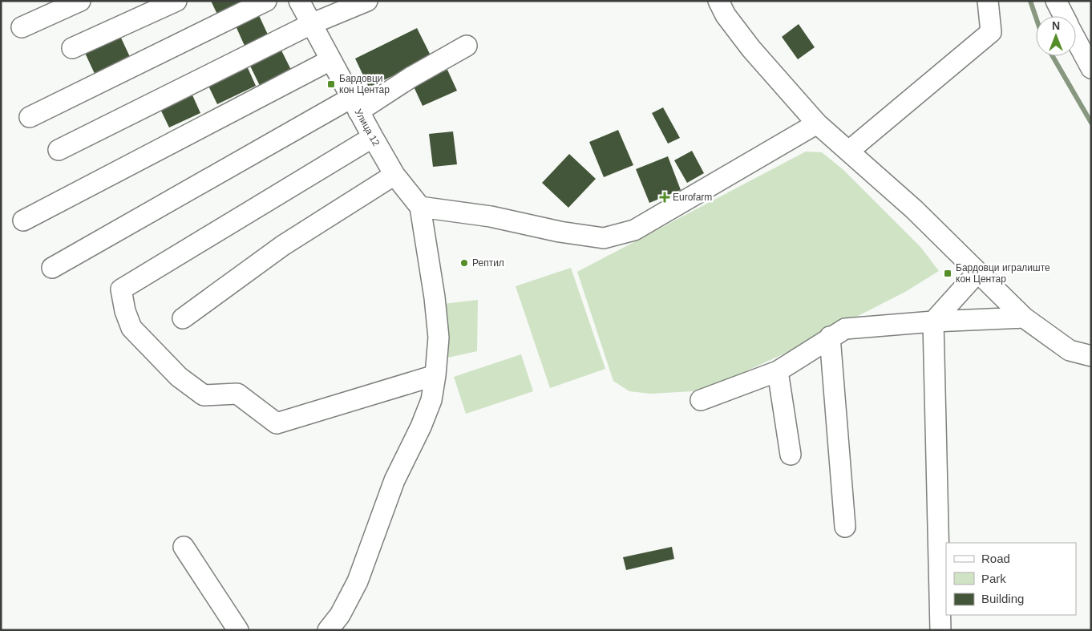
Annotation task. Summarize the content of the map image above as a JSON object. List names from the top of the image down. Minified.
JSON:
{"streets":{"street":["Улица 12"]},"places":{"transit":["Бардовци кон Центар","Бардовци игралиште кон Центар"],"health":["Eurofarm"],"other":["Рептил"]},"legend":["Road","Park","Building"],"north":"top"}
